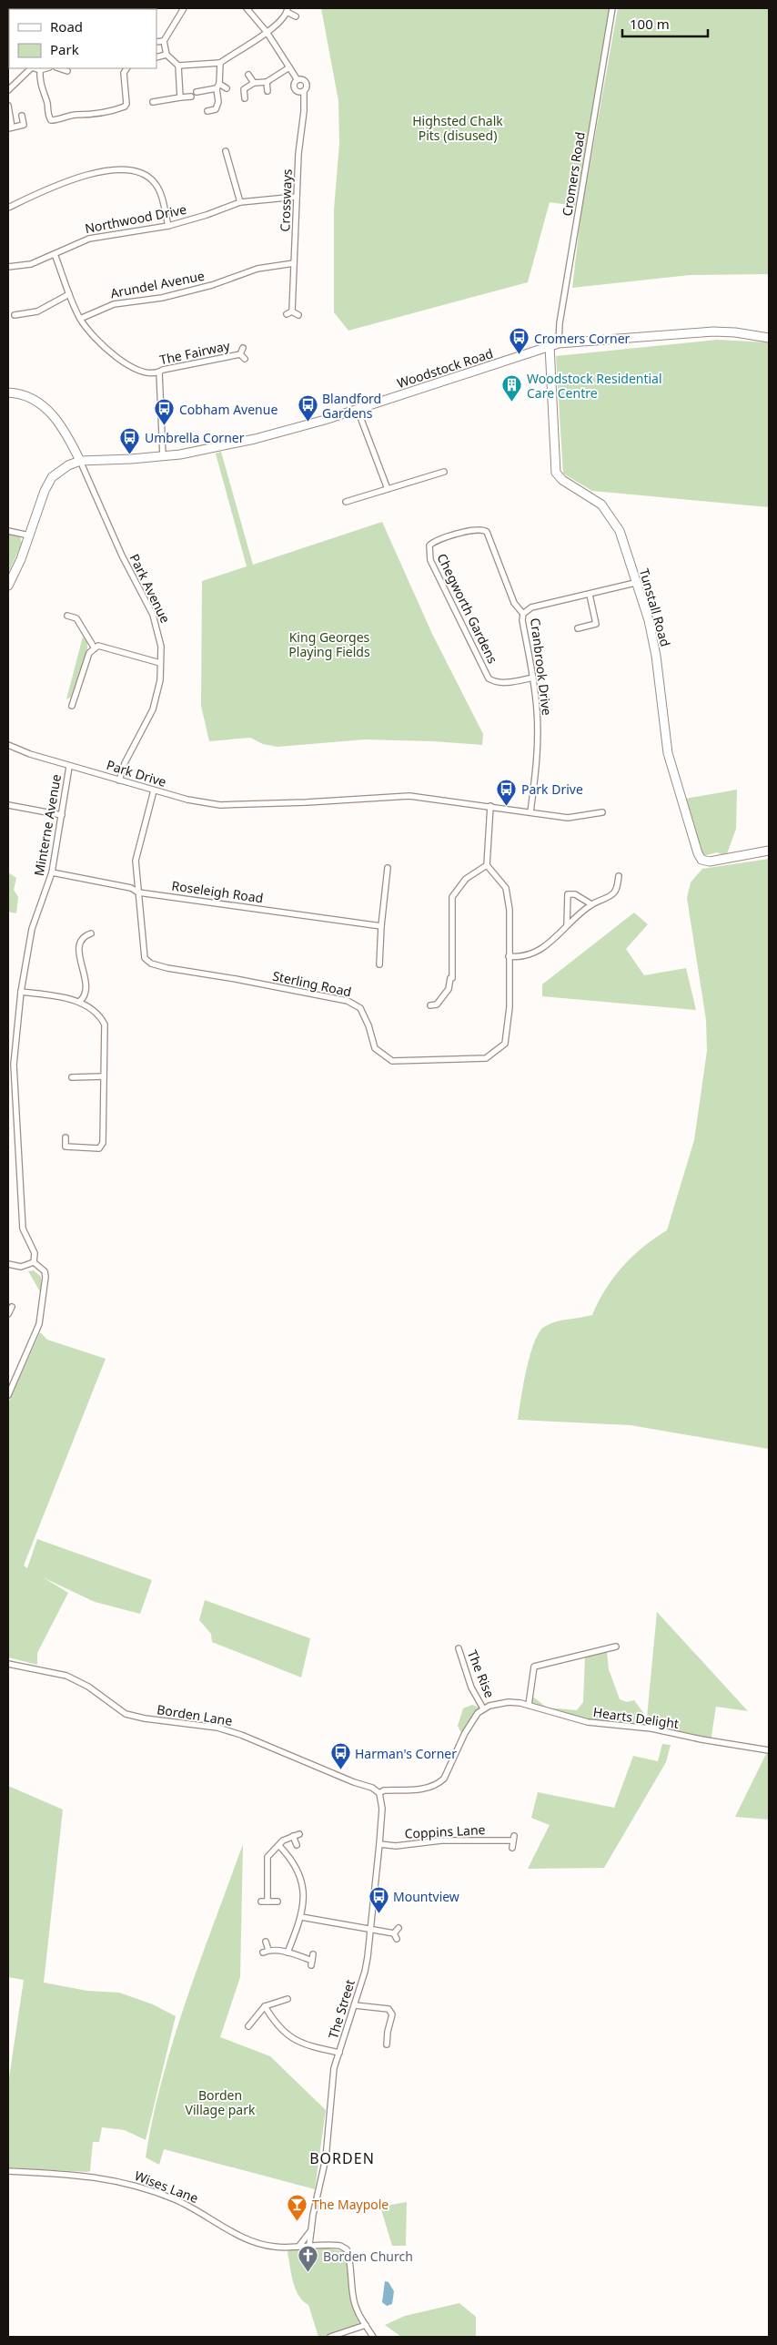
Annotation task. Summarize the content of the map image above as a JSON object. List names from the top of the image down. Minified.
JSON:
{"streets":{"street":["Cromers Road","Crossways","Northwood Drive","Arundel Avenue","The Fairway","Woodstock Road","Park Avenue","Tunstall Road","Chegworth Gardens","Cranbrook Drive","Park Drive","Minterne Avenue","Roseleigh Road","Sterling Road","The Rise","Borden Lane","Hearts Delight","Coppins Lane","The Street","Wises Lane"]},"crossings":[["Cromers Road","Woodstock Road"],["Crossways","Northwood Drive"],["Crossways","Arundel Avenue"],["Northwood Drive","The Fairway"],["Arundel Avenue","The Fairway"],["Woodstock Road","Park Avenue"],["Woodstock Road","Tunstall Road"],["Park Avenue","Park Drive"],["Tunstall Road","Cranbrook Drive"],["Chegworth Gardens","Cranbrook Drive"],["Cranbrook Drive","Park Drive"],["Park Drive","Minterne Avenue"],["Park Drive","Sterling Road"],["Minterne Avenue","Roseleigh Road"],["Roseleigh Road","Sterling Road"],["The Rise","Hearts Delight"],["Borden Lane","The Street"],["Coppins Lane","The Street"],["The Street","Wises Lane"]],"districts":["BORDEN"],"parks":["Highsted Chalk Pits (disused)","King Georges Playing Fields","Borden Village park"],"places":{"bus stop":["Cromers Corner","Blandford Gardens","Cobham Avenue","Umbrella Corner","Park Drive","Harman's Corner","Mountview"],"building":["Woodstock Residential Care Centre"],"bar":["The Maypole"],"church":["Borden Church"]},"legend":["Road","Park"],"scale_bar":"100 m"}
